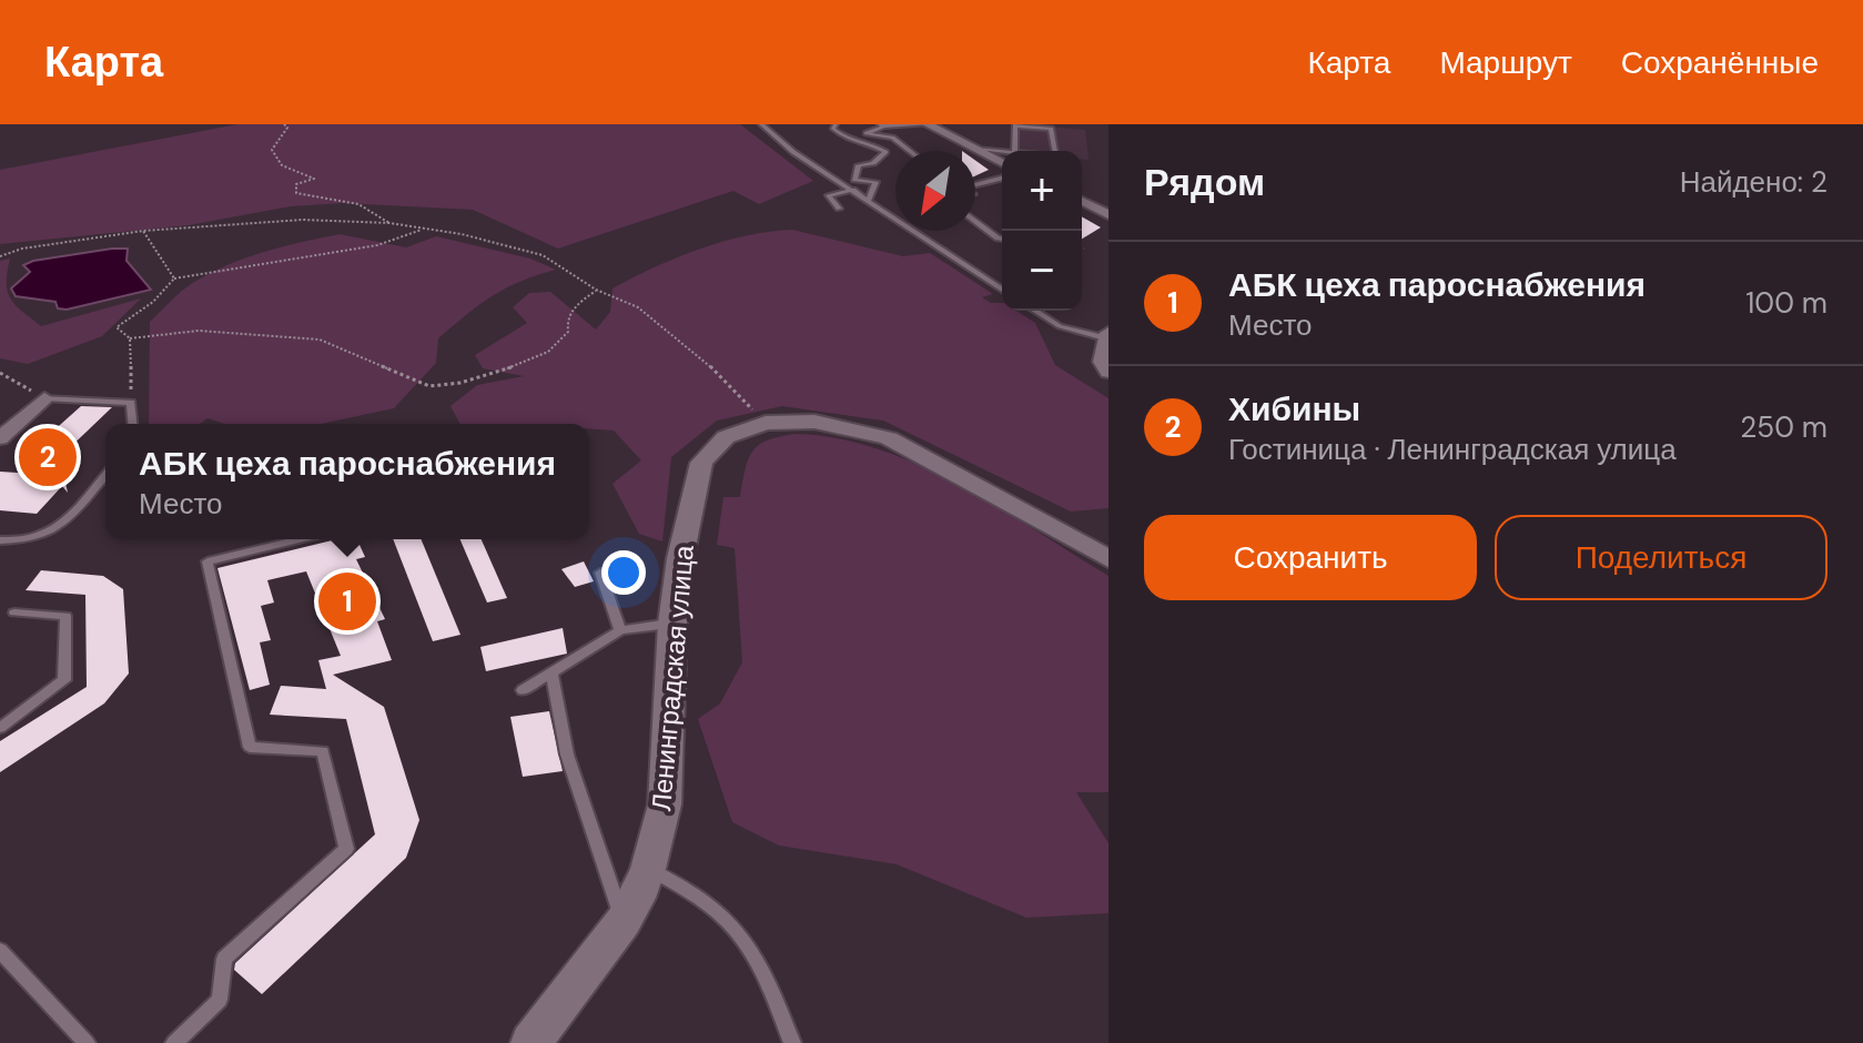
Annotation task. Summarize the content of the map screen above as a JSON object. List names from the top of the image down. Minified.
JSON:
{"streets":{"street":["Ленинградская улица"]},"north":"bottom left","page":{"header":"Карта","nav":["Карта","Маршрут","Сохранённые"],"heading":["Рядом","Найдено: 2"],"map_buttons":["+","−"],"list":[{"mark":"1","name":"АБК цеха пароснабжения","note":"Место","value":"100 m"},{"mark":"2","name":"Хибины","note":"Гостиница · Ленинградская улица","value":"250 m"}],"popup":["АБК цеха пароснабжения","Место"],"pins":["2","1"],"buttons":["Сохранить","Поделиться"]}}
